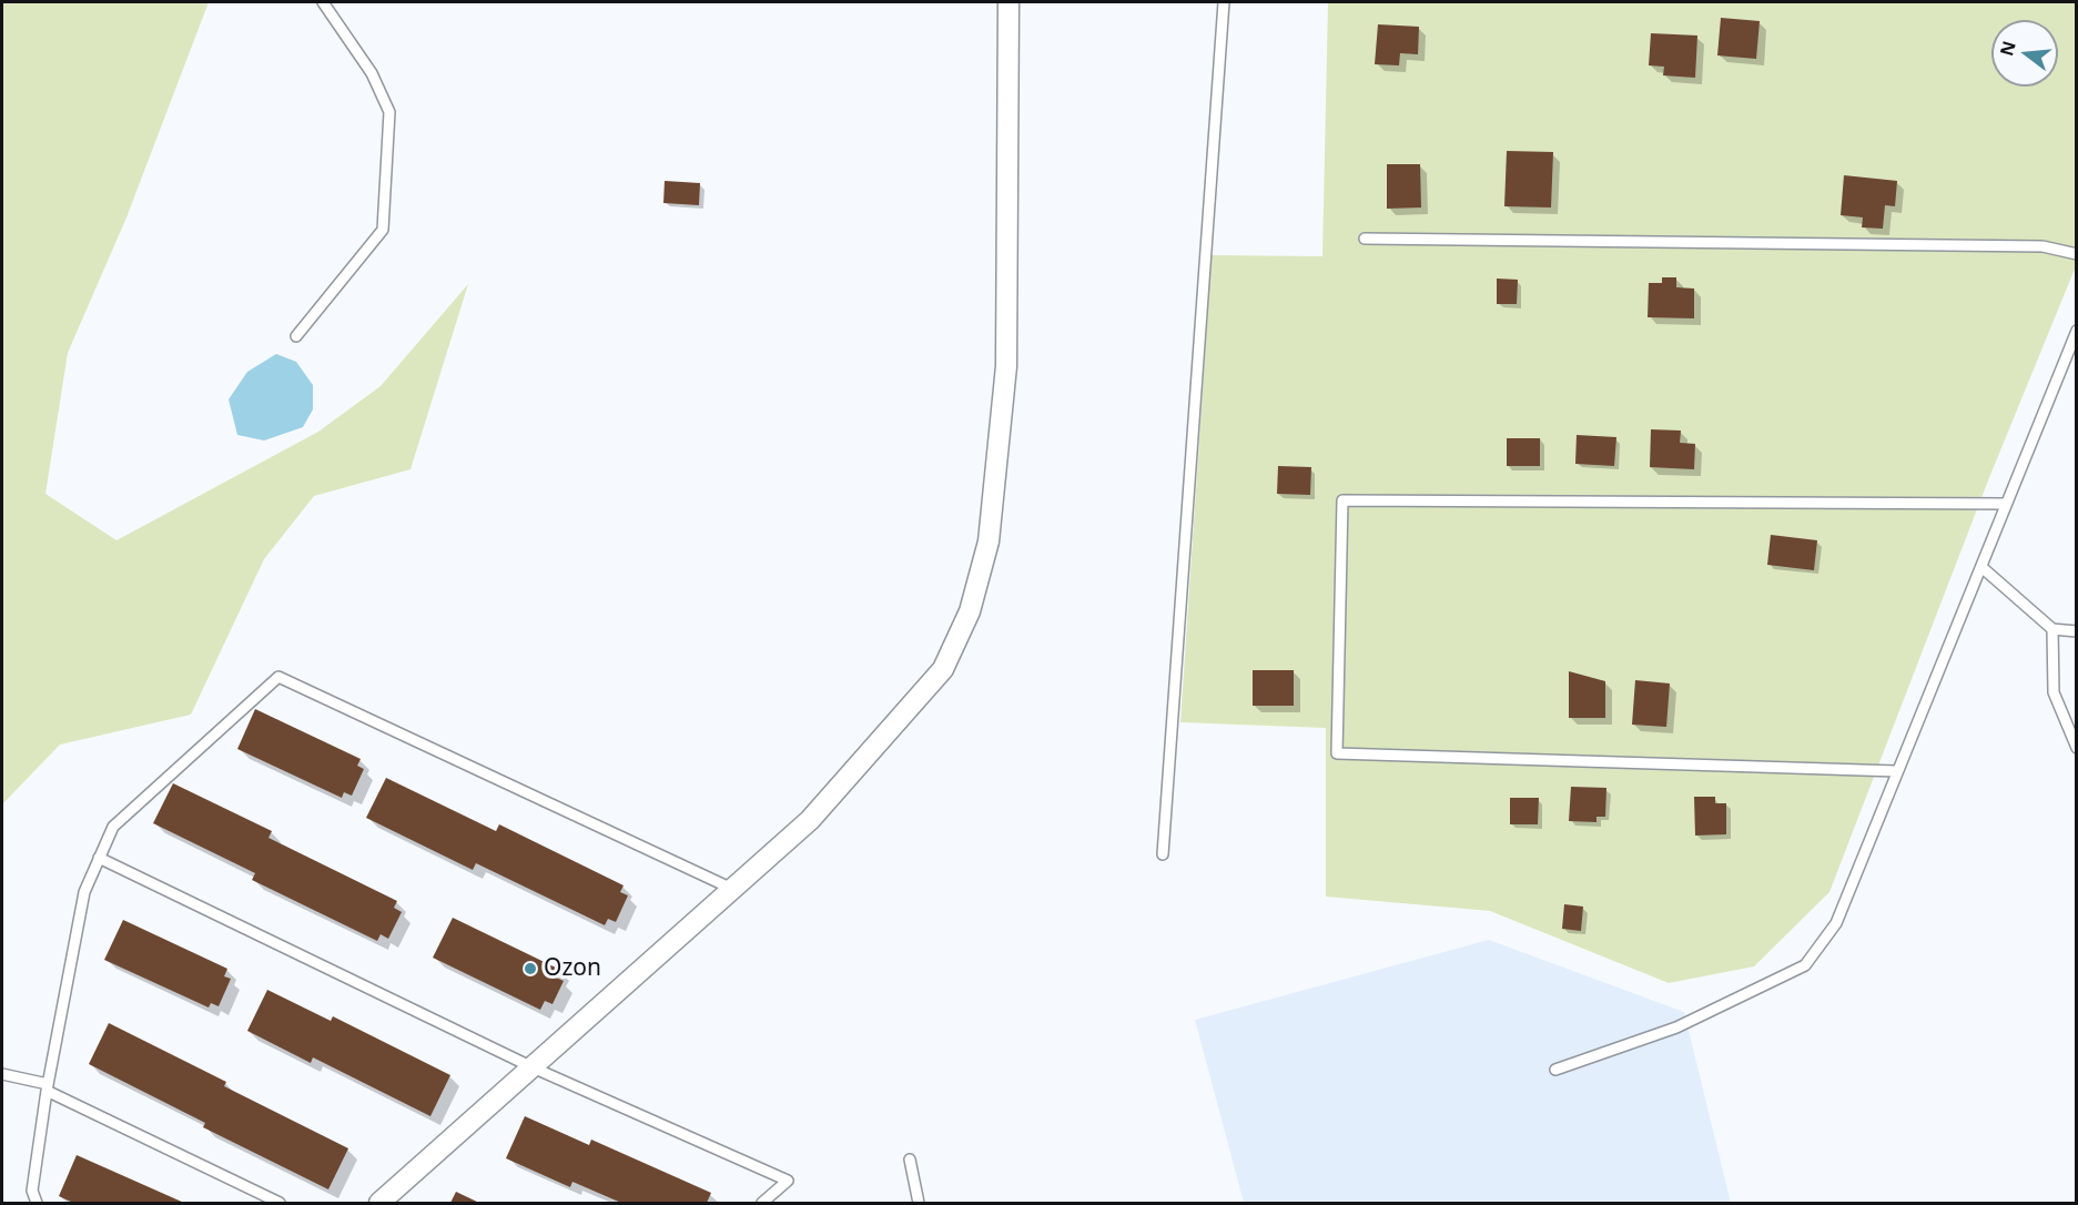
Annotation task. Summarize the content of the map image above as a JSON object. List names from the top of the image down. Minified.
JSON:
{"places":["Ozon"],"north":"left"}
